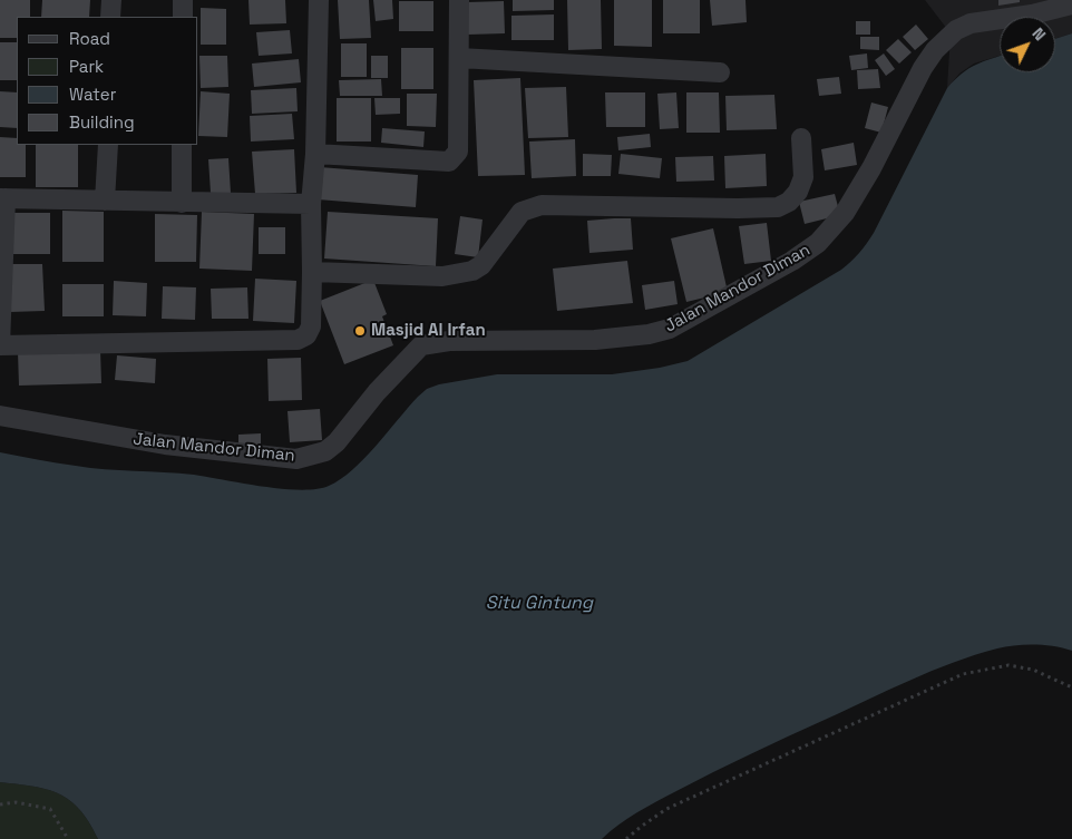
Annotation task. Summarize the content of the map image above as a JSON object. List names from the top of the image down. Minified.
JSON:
{"streets":{"street":["Jalan Mandor Diman"]},"water":["Situ Gintung"],"places":["Masjid Al Irfan"],"legend":["Road","Park","Water","Building"],"north":"top right"}
